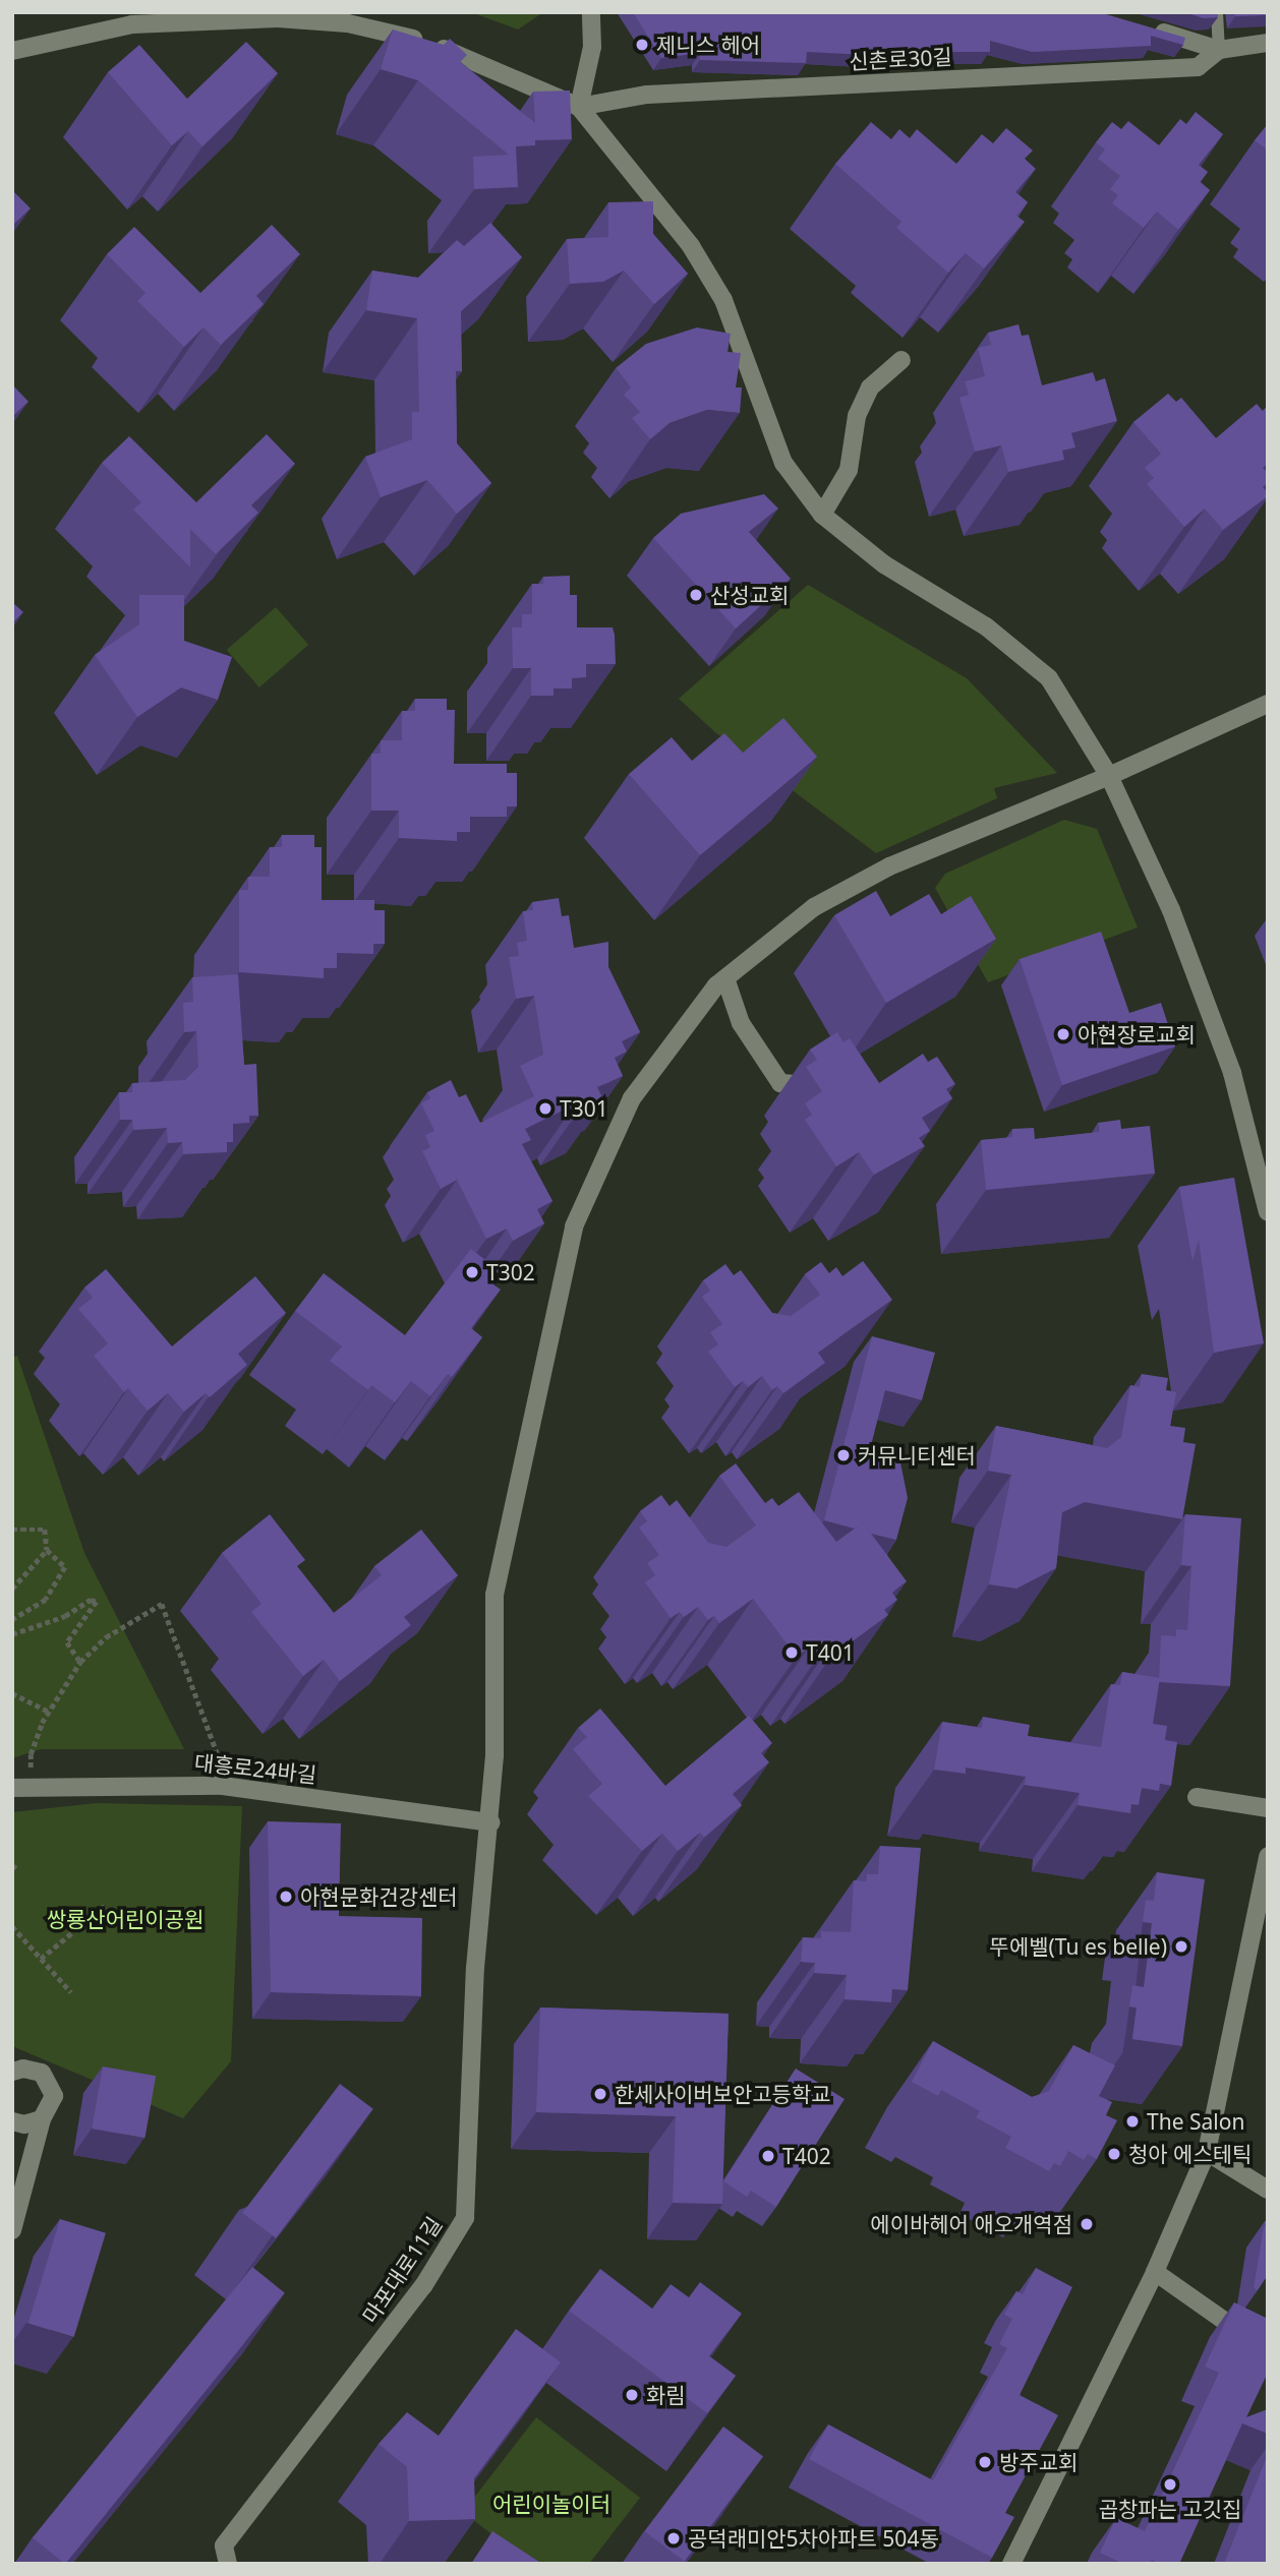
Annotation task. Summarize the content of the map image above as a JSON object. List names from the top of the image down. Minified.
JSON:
{"streets":{"street":["신촌로30길","대흥로24바길","마포대로11길"]},"crossings":[["대흥로24바길","마포대로11길"]],"parks":["쌍룡산어린이공원","어린이놀이터"],"places":["제니스 헤어","산성교회","아현장로교회","T301","T302","커뮤니티센터","T401","아현문화건강센터","뚜에벨(Tu es belle)","한세사이버보안고등학교","The Salon","청아 에스테틱","T402","에이바헤어 애오개역점","화림","방주교회","곱창파는 고깃집","공덕래미안5차아파트 504동"]}
